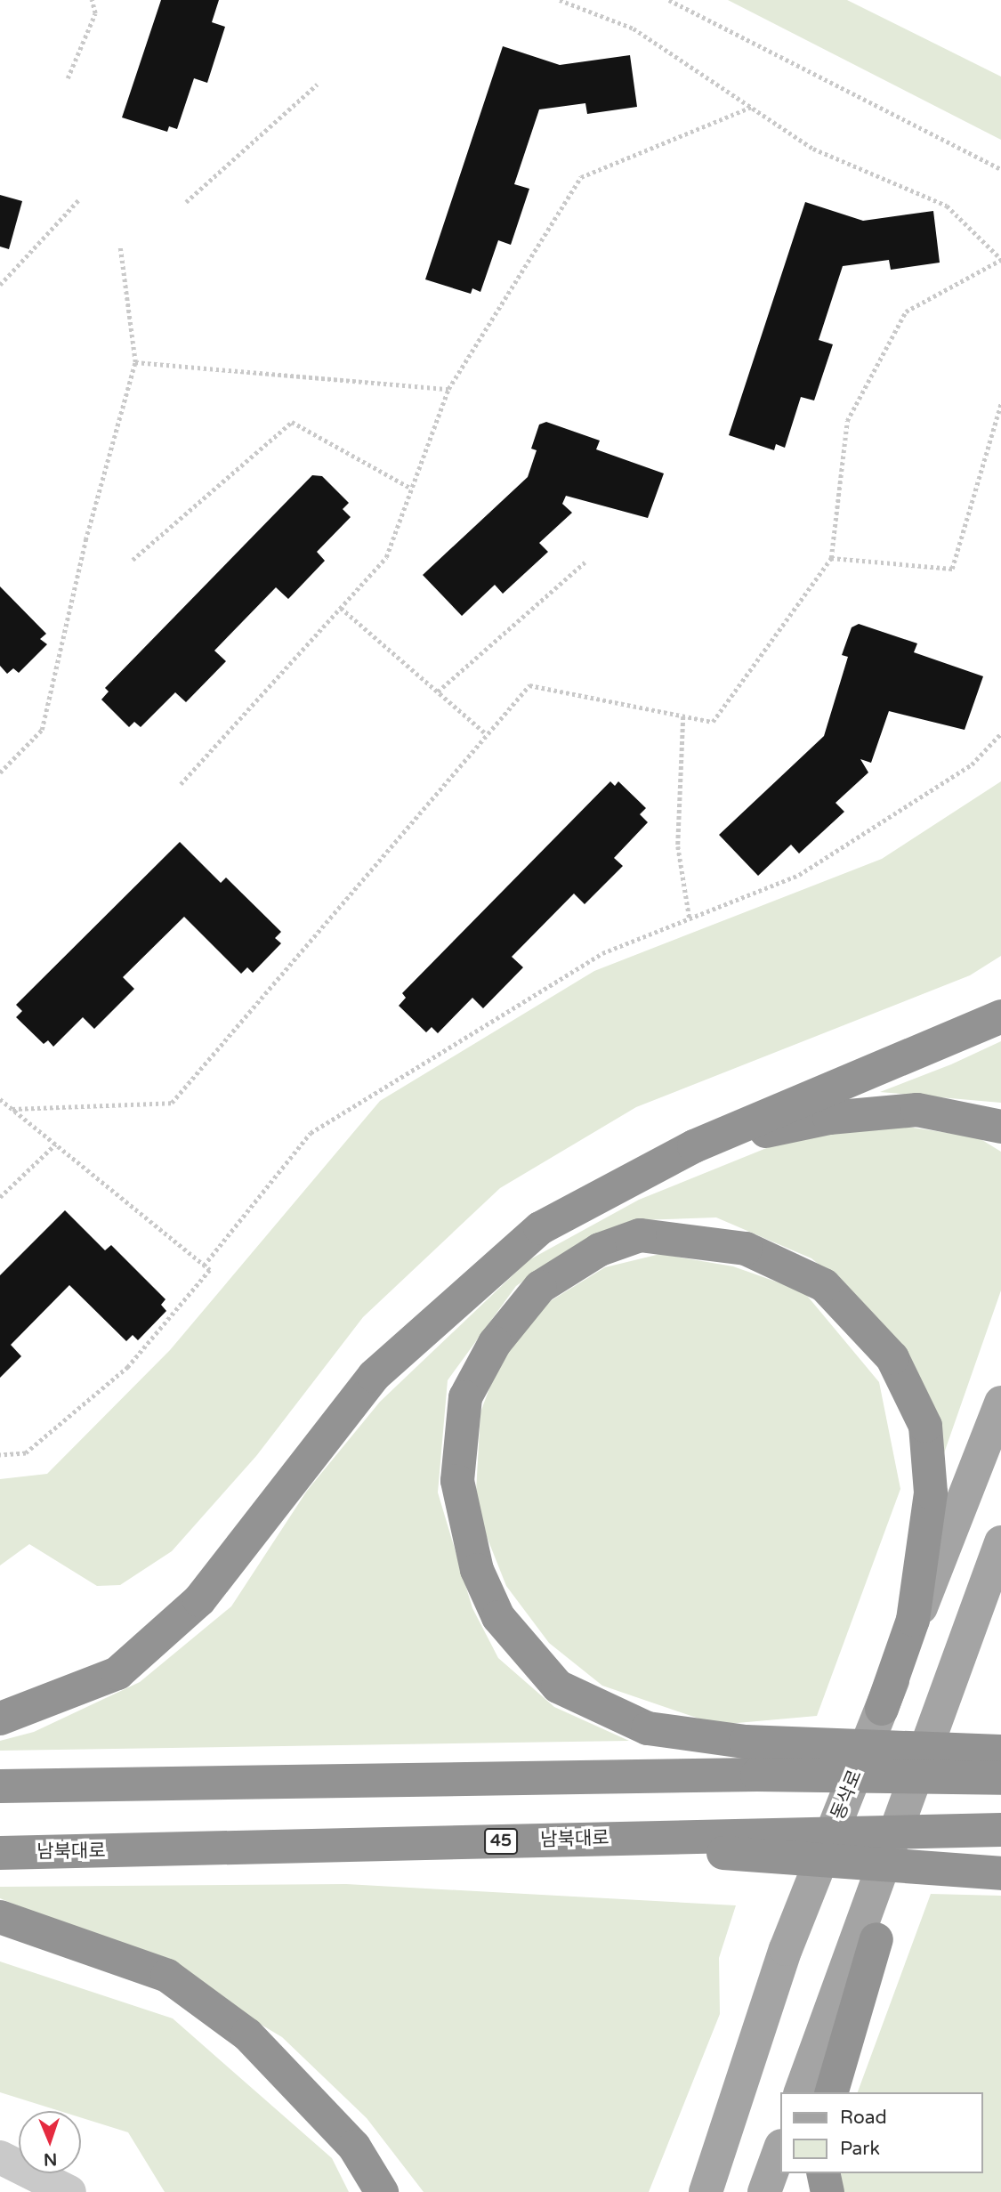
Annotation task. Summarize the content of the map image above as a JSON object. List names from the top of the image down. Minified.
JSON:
{"streets":{"highway":["남북대로","45"],"main road":["동삭로"]},"legend":["Road","Park"],"north":"bottom"}
